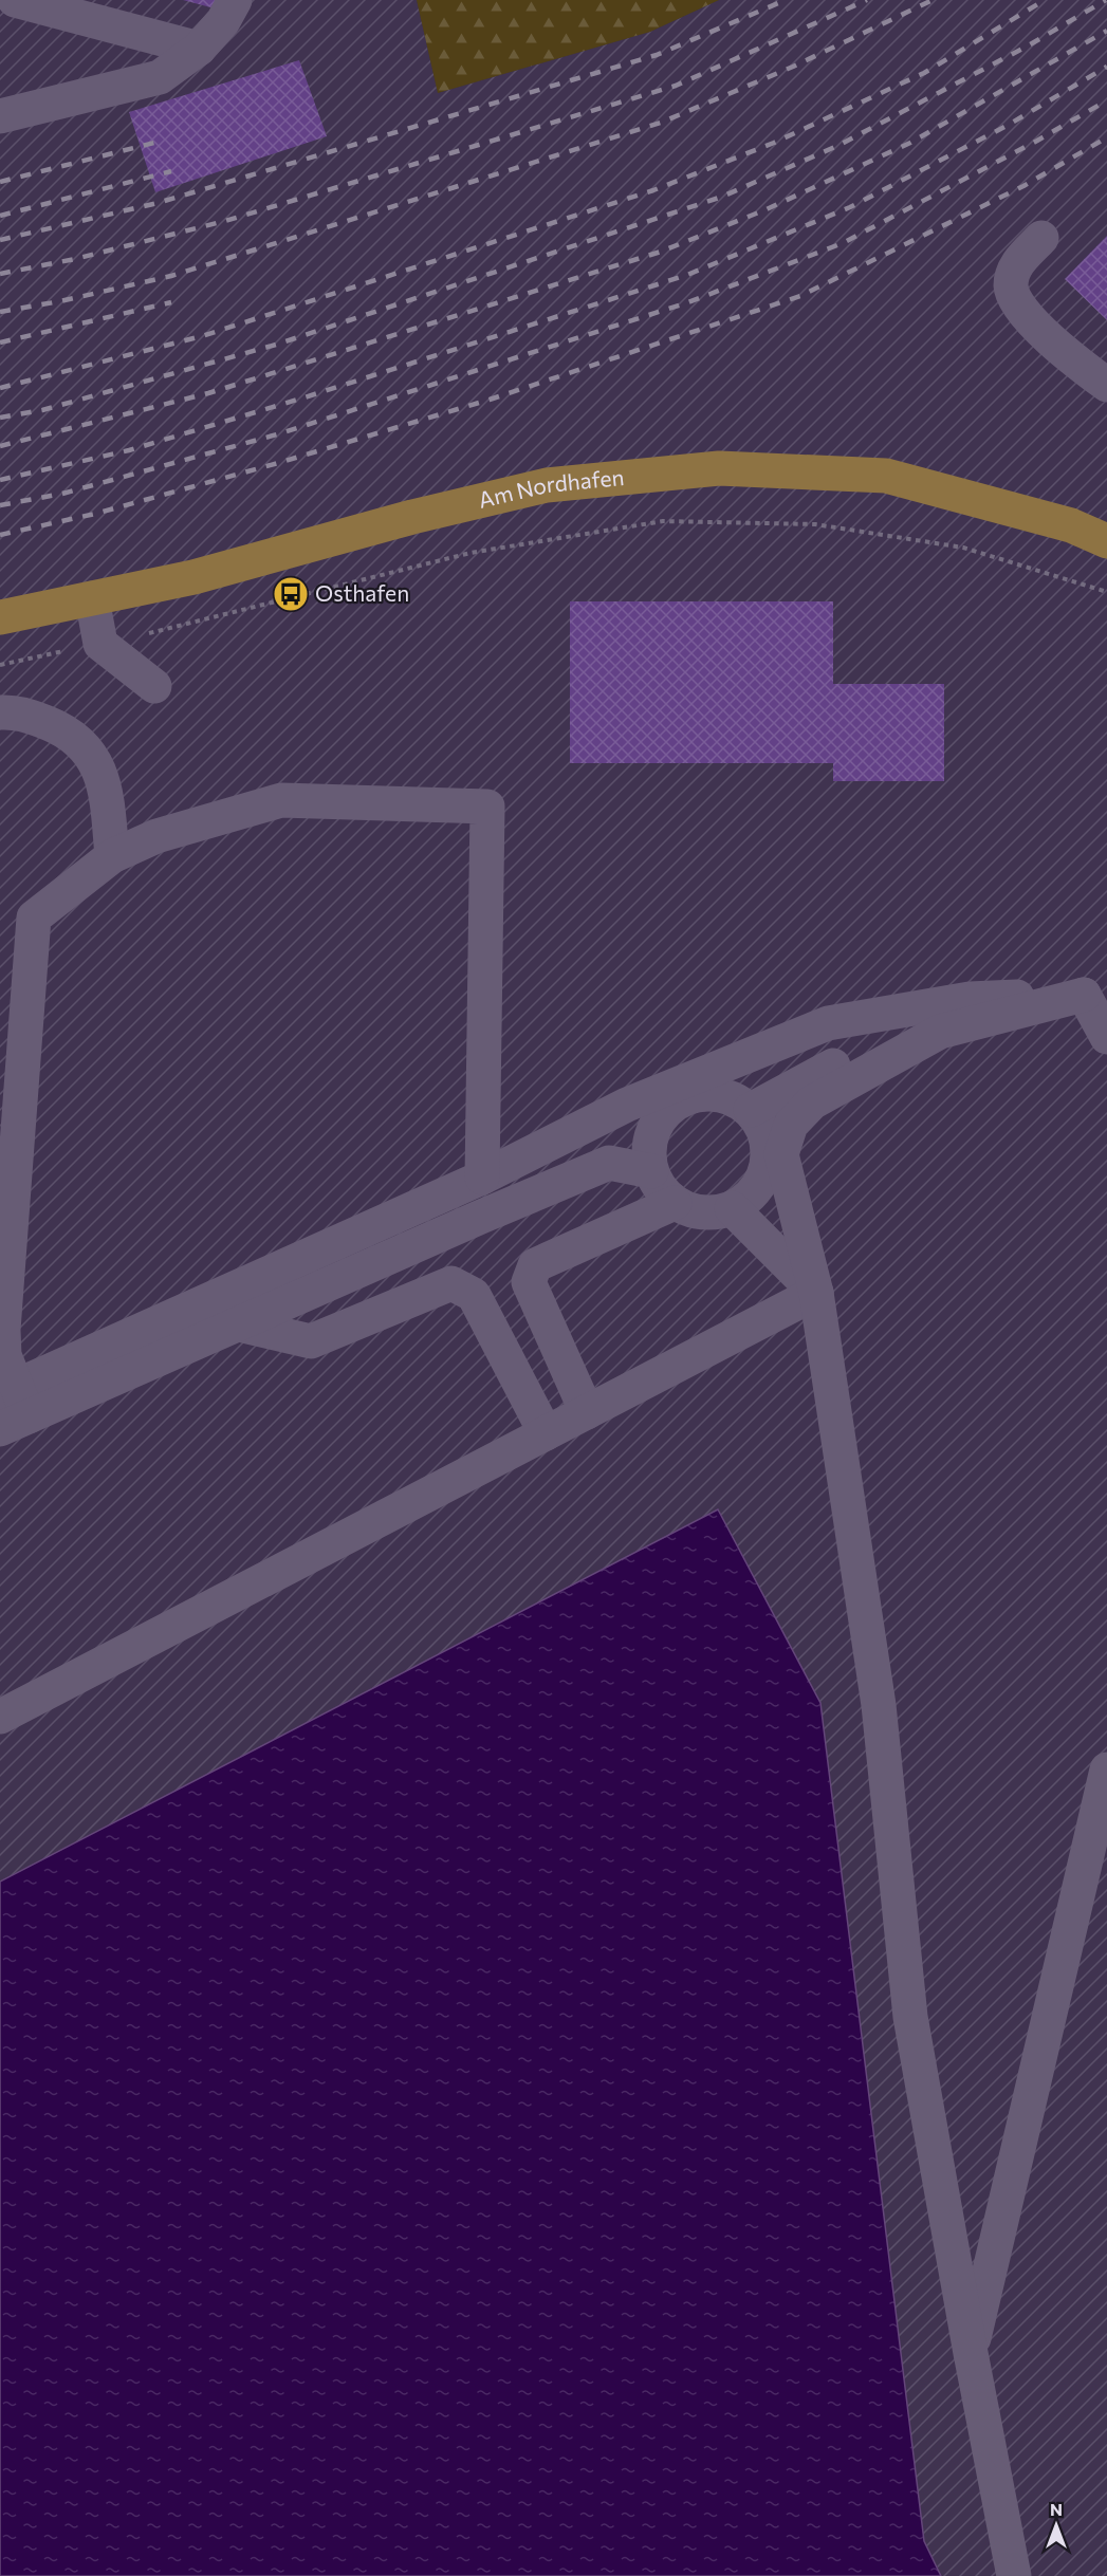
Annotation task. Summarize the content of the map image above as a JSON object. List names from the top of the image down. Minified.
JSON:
{"streets":{"main road":["Am Nordhafen"]},"places":{"bus stop":["Osthafen"]},"north":"top"}
